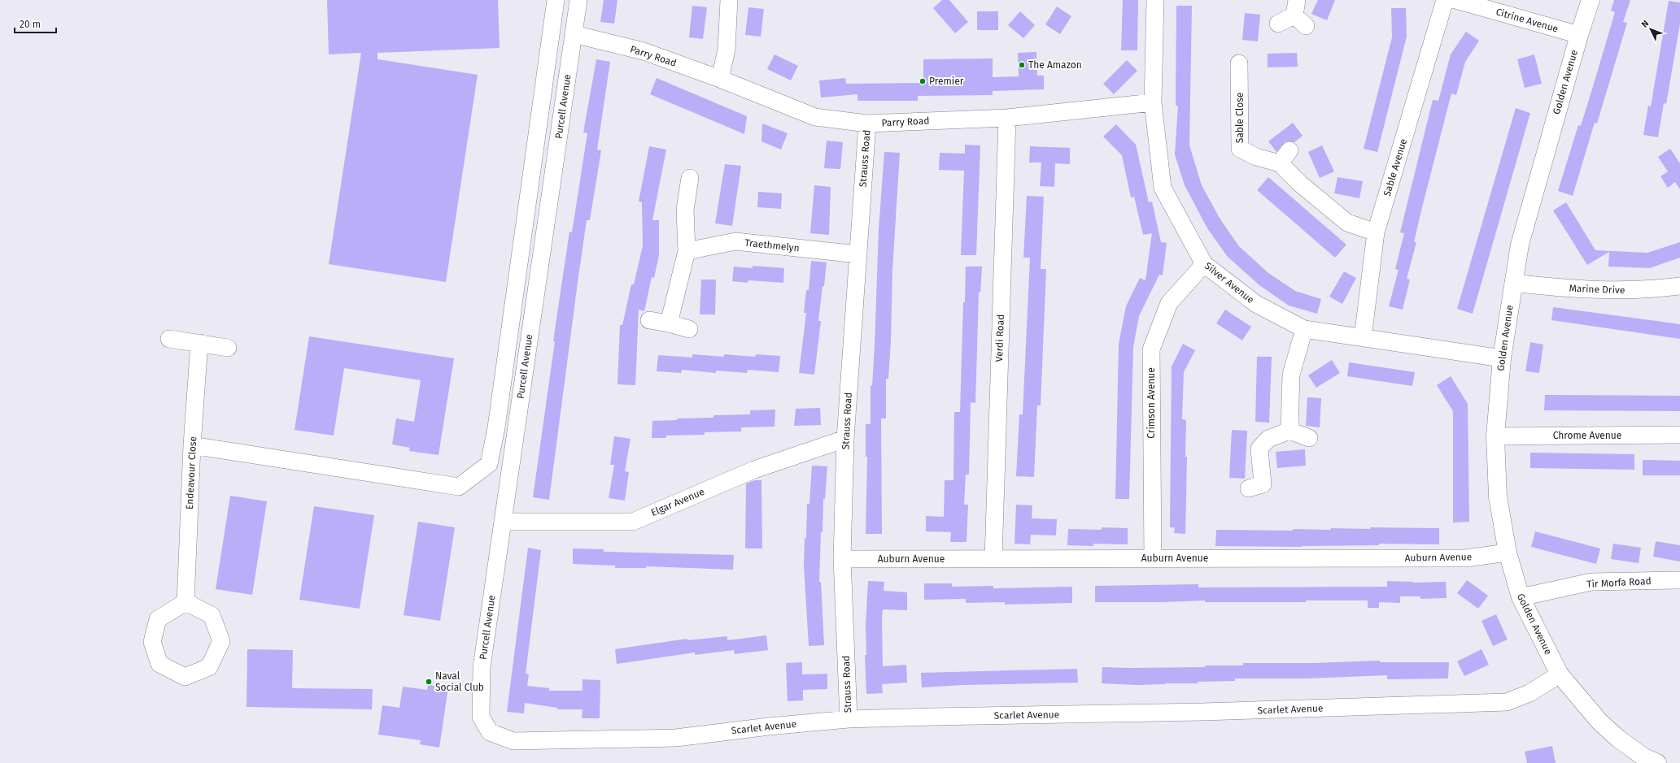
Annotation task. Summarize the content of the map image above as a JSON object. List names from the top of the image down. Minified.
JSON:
{"streets":{"street":["Citrine Avenue","Parry Road","Golden Avenue","Purcell Avenue","Sable Close","Strauss Road","Sable Avenue","Traethmelyn","Silver Avenue","Marine Drive","Verdi Road","Crimson Avenue","Chrome Avenue","Endeavour Close","Elgar Avenue","Auburn Avenue","Tir Morfa Road","Scarlet Avenue"]},"crossings":[["Citrine Avenue","Golden Avenue"],["Parry Road","Purcell Avenue"],["Parry Road","Strauss Road"],["Parry Road","Silver Avenue"],["Parry Road","Verdi Road"],["Golden Avenue","Silver Avenue"],["Golden Avenue","Marine Drive"],["Golden Avenue","Chrome Avenue"],["Golden Avenue","Auburn Avenue"],["Golden Avenue","Tir Morfa Road"],["Golden Avenue","Scarlet Avenue"],["Purcell Avenue","Elgar Avenue"],["Purcell Avenue","Scarlet Avenue"],["Sable Close","Sable Avenue"],["Strauss Road","Traethmelyn"],["Strauss Road","Elgar Avenue"],["Strauss Road","Auburn Avenue"],["Strauss Road","Scarlet Avenue"],["Sable Avenue","Silver Avenue"],["Silver Avenue","Crimson Avenue"],["Verdi Road","Auburn Avenue"],["Crimson Avenue","Auburn Avenue"]],"places":["The Amazon","Premier","Naval Social Club"],"scale_bar":"20 m","north":"top left"}
